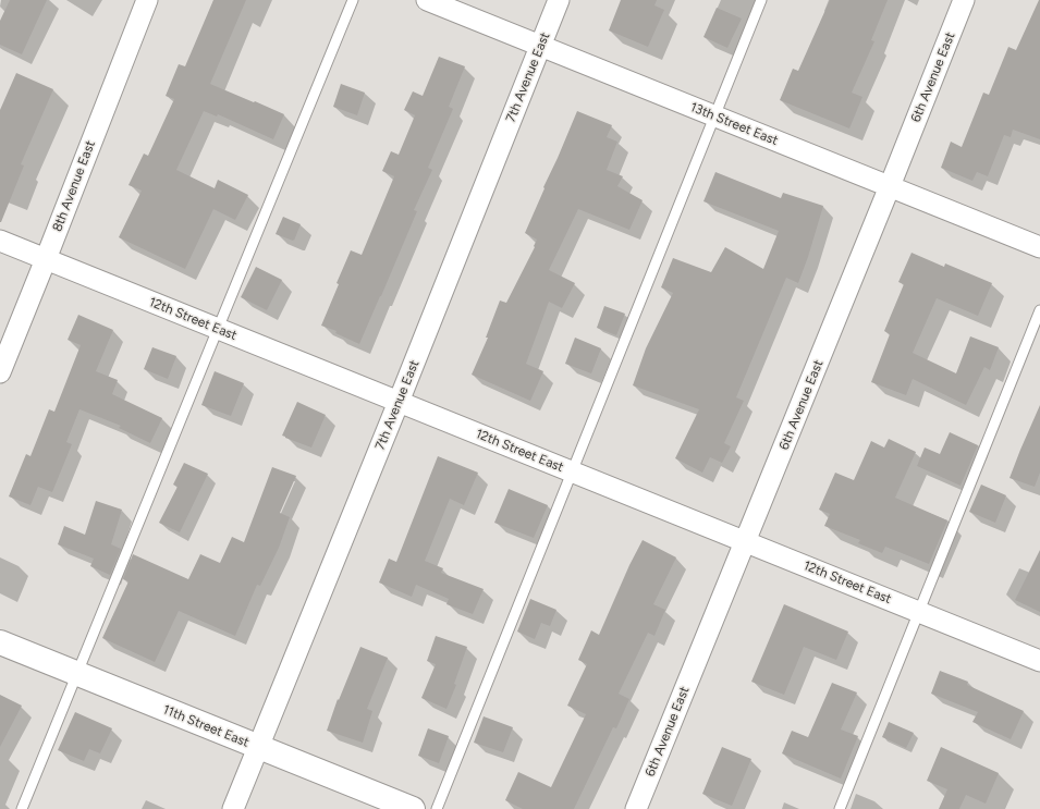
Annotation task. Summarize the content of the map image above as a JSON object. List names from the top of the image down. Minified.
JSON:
{"streets":{"street":["7th Avenue East","6th Avenue East","13th Street East","8th Avenue East","12th Street East","11th Street East"]},"crossings":[["7th Avenue East","13th Street East"],["7th Avenue East","12th Street East"],["7th Avenue East","11th Street East"],["6th Avenue East","13th Street East"],["6th Avenue East","12th Street East"],["8th Avenue East","12th Street East"]]}
